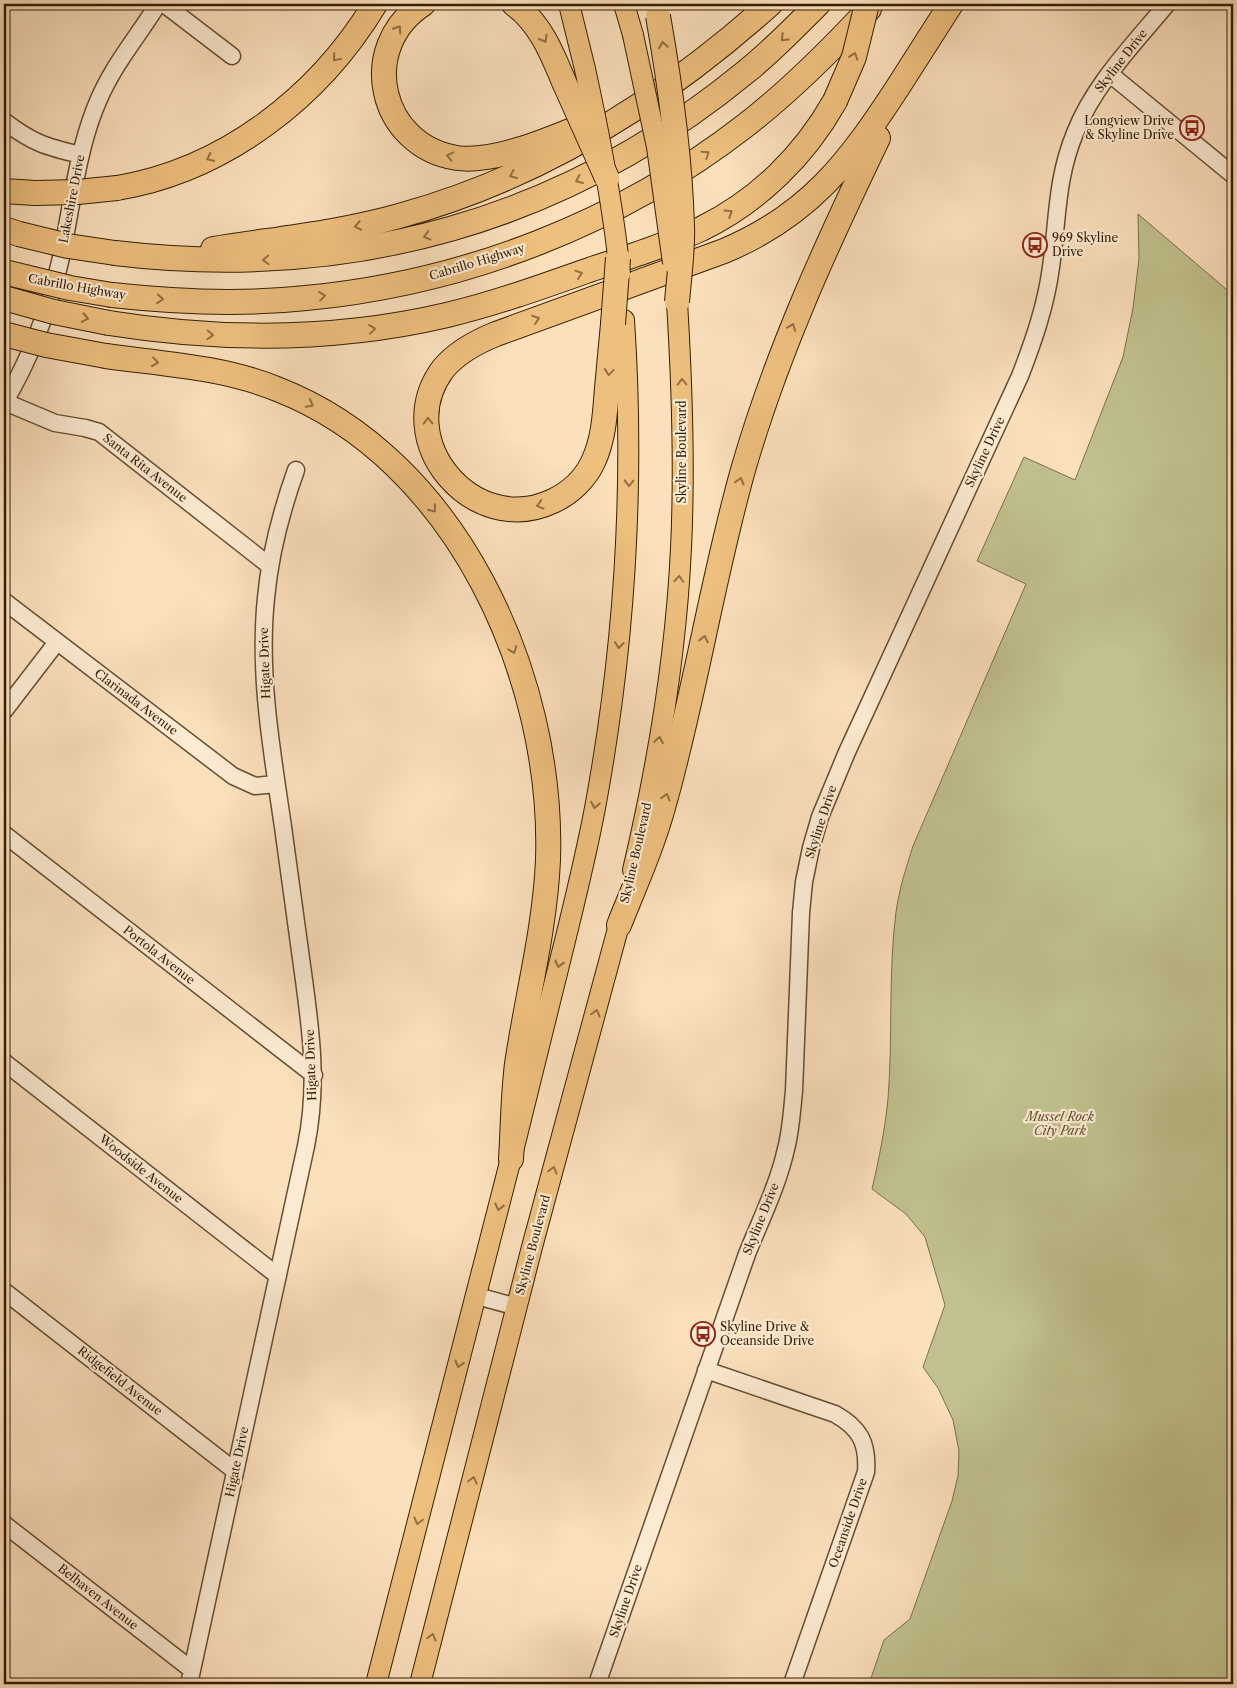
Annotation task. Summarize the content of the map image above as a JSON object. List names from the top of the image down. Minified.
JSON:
{"streets":{"highway":["Cabrillo Highway"],"main road":["Skyline Boulevard"],"street":["Skyline Drive","Lakeshire Drive","Santa Rita Avenue","Higate Drive","Clarinada Avenue","Portola Avenue","Woodside Avenue","Ridgefield Avenue","Oceanside Drive","Belhaven Avenue"]},"crossings":[["Skyline Drive","Oceanside Drive"],["Lakeshire Drive","Santa Rita Avenue"],["Santa Rita Avenue","Higate Drive"],["Higate Drive","Clarinada Avenue"],["Higate Drive","Portola Avenue"],["Higate Drive","Woodside Avenue"],["Higate Drive","Ridgefield Avenue"],["Higate Drive","Belhaven Avenue"]],"parks":["Mussel Rock City Park"],"places":{"bus stop":["Longview Drive & Skyline Drive","969 Skyline Drive","Skyline Drive & Oceanside Drive"]}}
